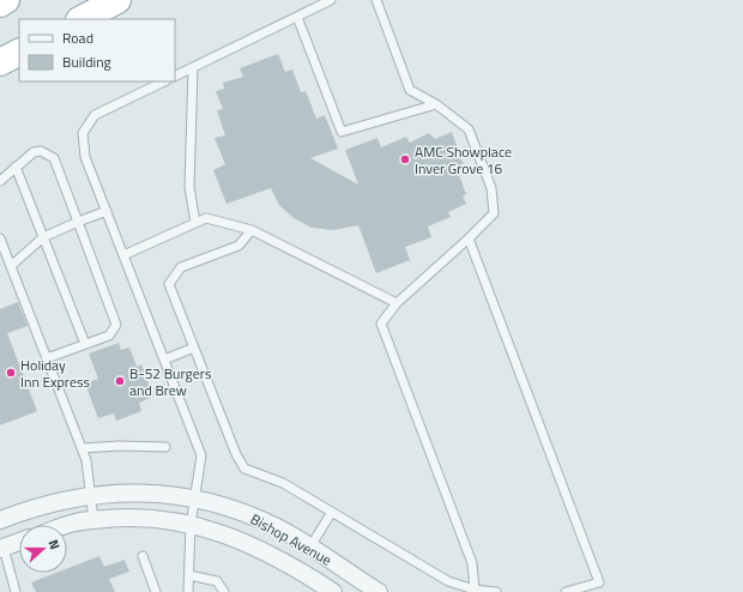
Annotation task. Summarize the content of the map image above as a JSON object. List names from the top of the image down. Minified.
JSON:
{"streets":{"street":["Bishop Avenue"]},"places":["AMC Showplace Inver Grove 16","Holiday Inn Express","B-52 Burgers and Brew"],"legend":["Road","Building"],"north":"right"}
